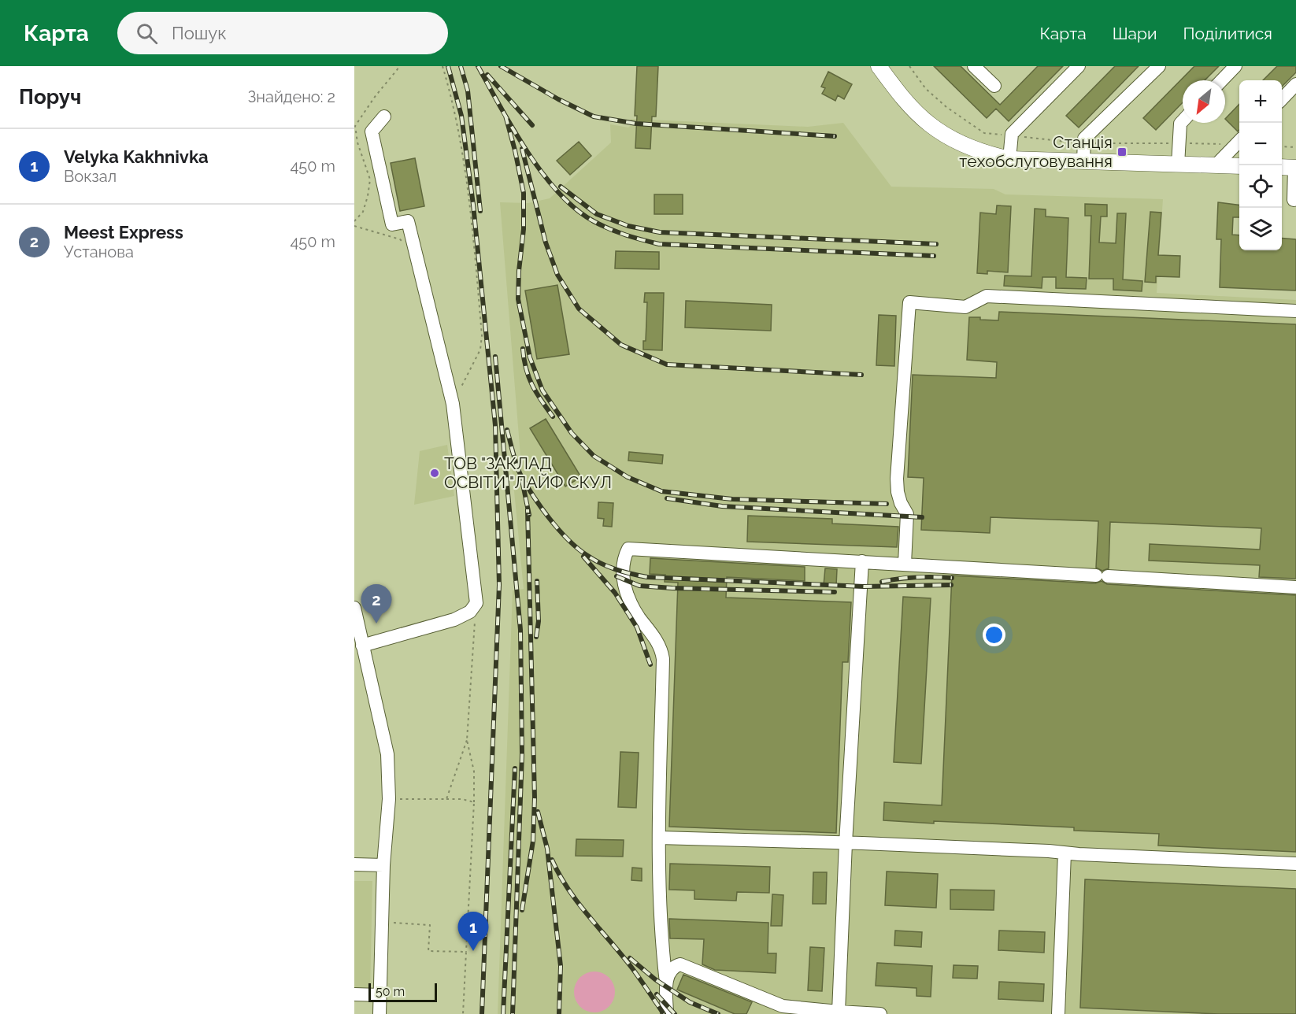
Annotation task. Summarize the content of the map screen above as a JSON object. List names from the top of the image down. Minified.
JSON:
{"places":{"transit":["Станція техобслуговування"],"other":["ТОВ \"ЗАКЛАД ОСВІТИ \"ЛАЙФ СКУЛ"]},"scale_bar":"50 m","north":"bottom left","page":{"header":"Карта","search":"Пошук","nav":["Карта","Шари","Поділитися"],"heading":["Поруч","Знайдено: 2"],"map_buttons":["+","−"],"list":[{"mark":"1","name":"Velyka Kakhnivka","note":"Вокзал","value":"450 m"},{"mark":"2","name":"Meest Express","note":"Установа","value":"450 m"}],"pins":["2","1"],"scale":"50 m"}}
